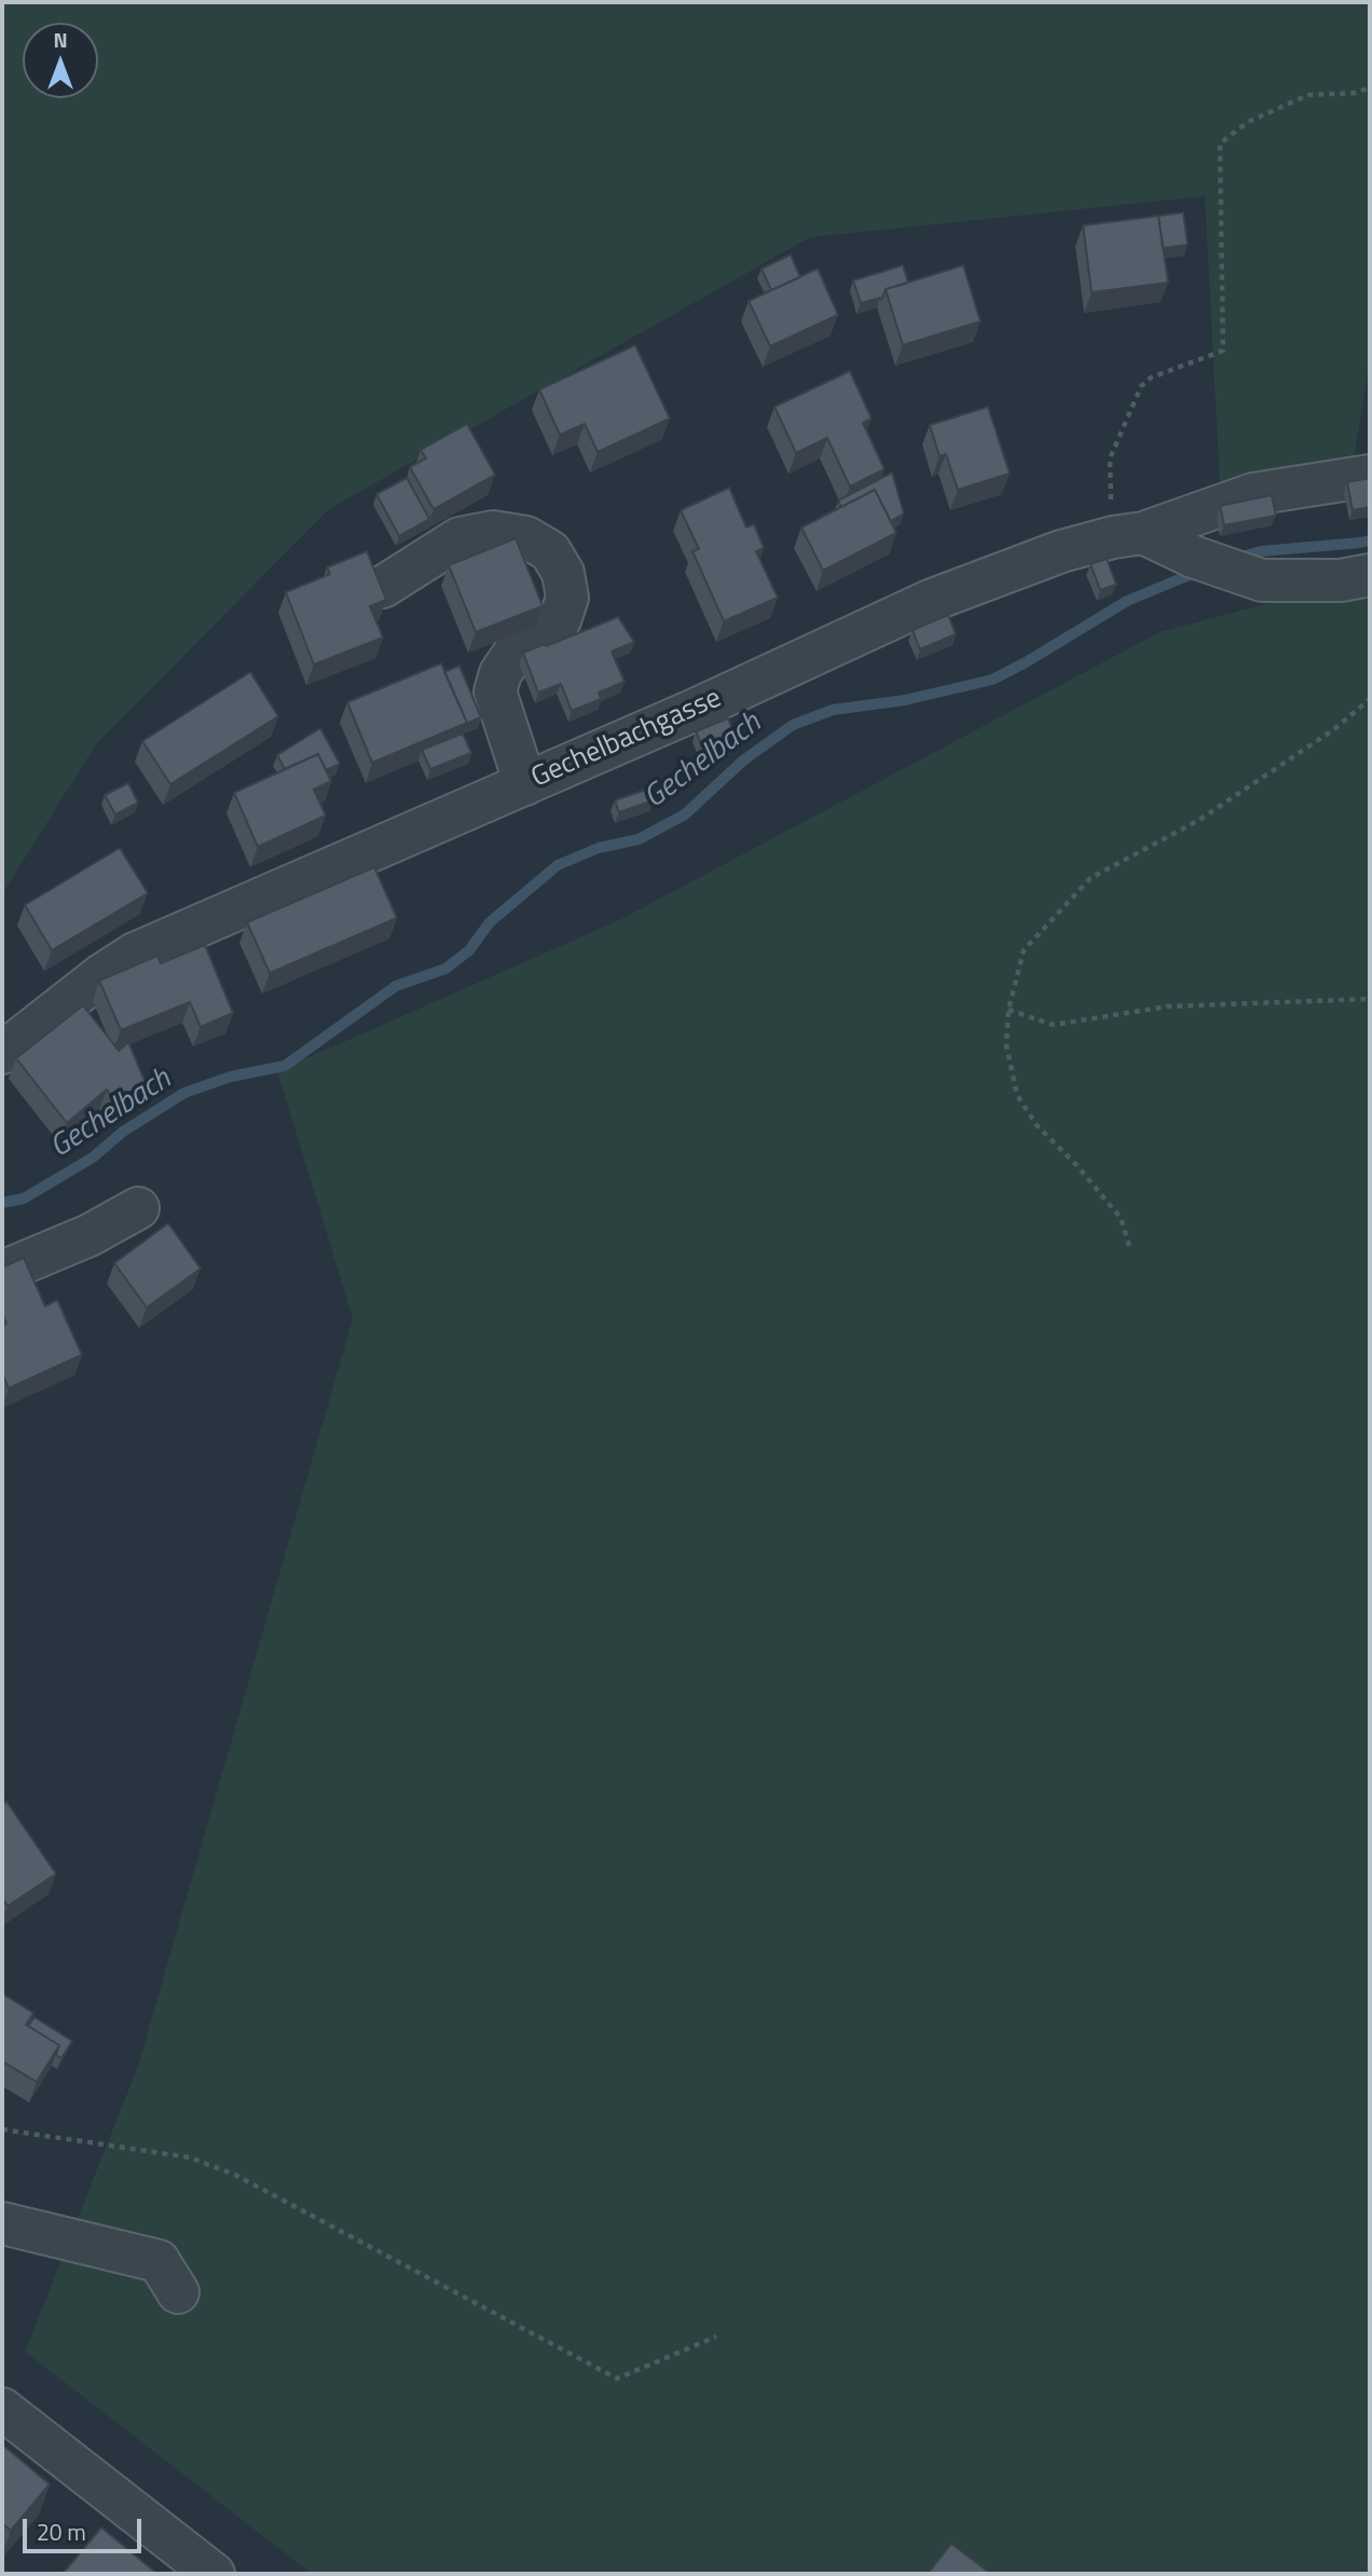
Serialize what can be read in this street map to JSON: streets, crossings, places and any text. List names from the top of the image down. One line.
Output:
{"streets":{"street":["Gechelbachgasse"]},"water":["Gechelbach"],"scale_bar":"20 m","north":"top"}
